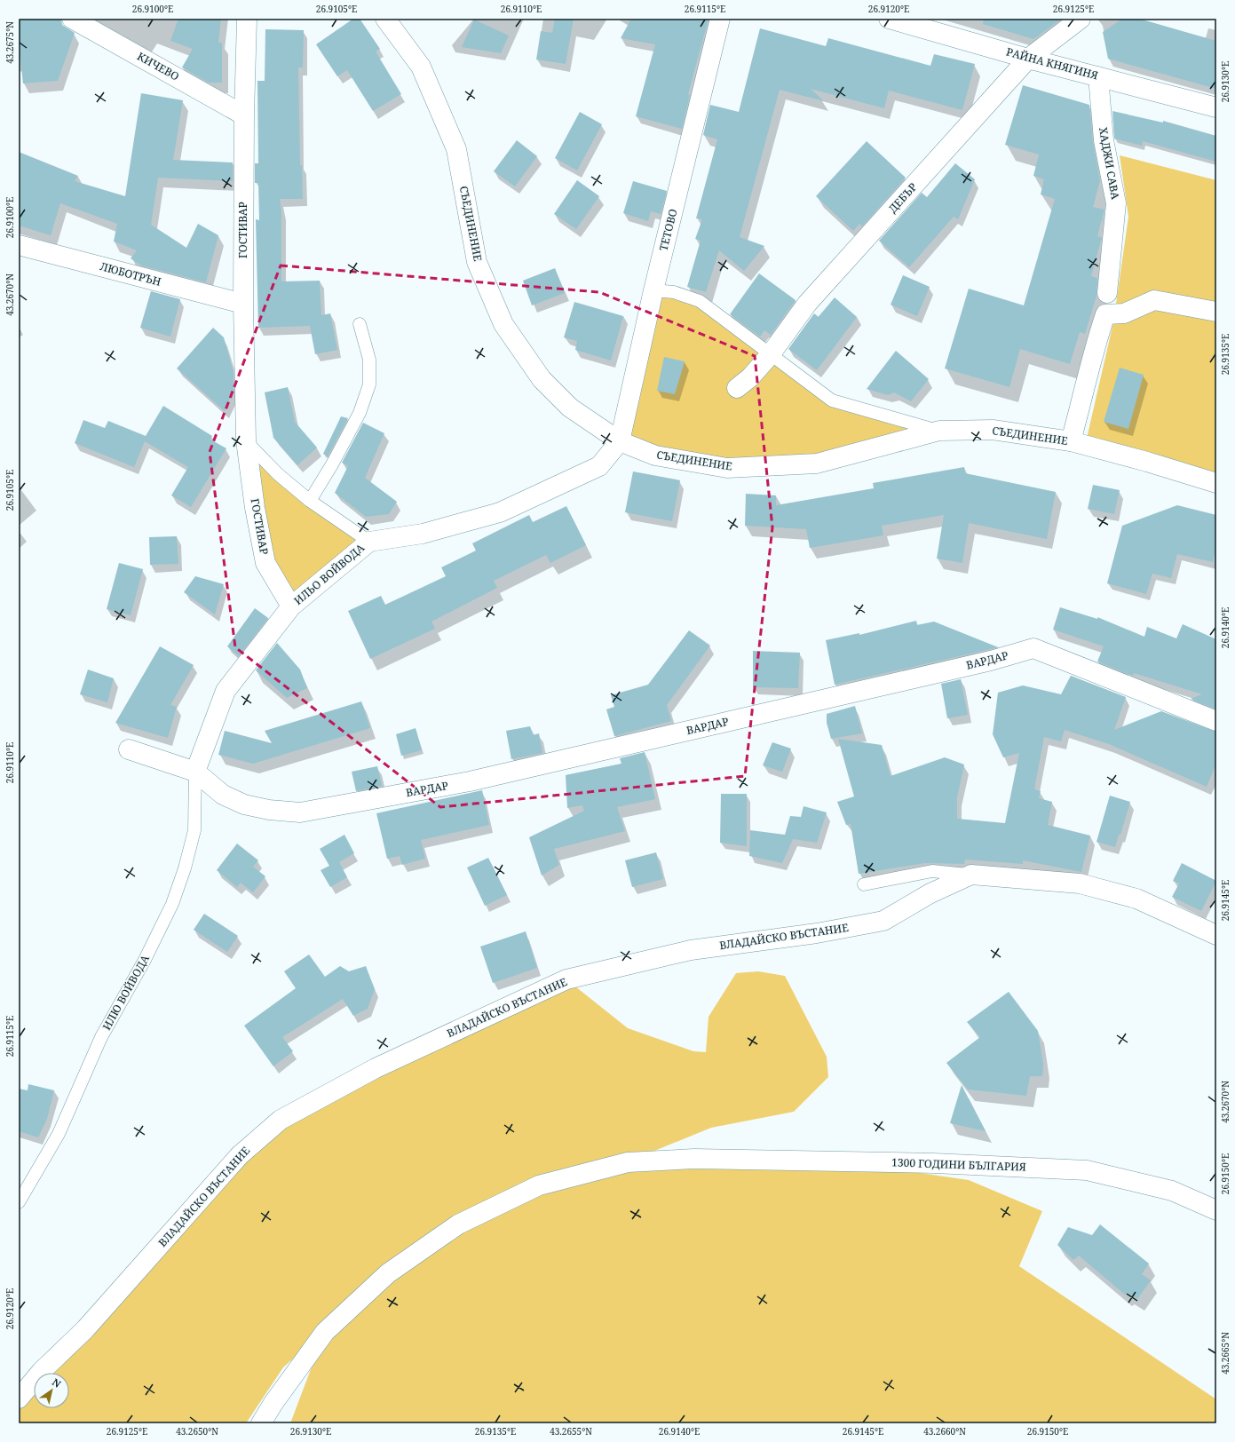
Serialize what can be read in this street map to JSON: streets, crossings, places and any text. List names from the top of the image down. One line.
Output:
{"streets":{"street":["РАЙНА КНЯГИНЯ","КИЧЕВО","ХАДЖИ САВА","ДЕБЪР","СЪЕДИНЕНИЕ","ГОСТИВАР","ТЕТОВО","ЛЮБОТРЪН","ИЛЬО ВОЙВОДА","ВАРДАР","ВЛАДАЙСКО ВЪСТАНИЕ","1300 ГОДИНИ БЪЛГАРИЯ"],"lane":["ИЛЮ ВОЙВОДА"]},"crossings":[["РАЙНА КНЯГИНЯ","ХАДЖИ САВА"],["РАЙНА КНЯГИНЯ","ДЕБЪР"],["КИЧЕВО","ГОСТИВАР"],["СЪЕДИНЕНИЕ","ТЕТОВО"],["СЪЕДИНЕНИЕ","ИЛЬО ВОЙВОДА"],["ГОСТИВАР","ЛЮБОТРЪН"],["ГОСТИВАР","ИЛЬО ВОЙВОДА"],["ТЕТОВО","ИЛЬО ВОЙВОДА"],["ИЛЬО ВОЙВОДА","ВАРДАР"],["ИЛЬО ВОЙВОДА","ИЛЮ ВОЙВОДА"],["ВАРДАР","ИЛЮ ВОЙВОДА"]],"north":"top right","coordinates":["26.9100°E","26.9105°E","26.9110°E","26.9115°E","26.9120°E","26.9125°E","43.2675°N","26.9130°E","43.2670°N","26.9135°E","26.9140°E","26.9145°E","26.9150°E","43.2665°N","43.2650°N","43.2655°N","43.2660°N"]}
